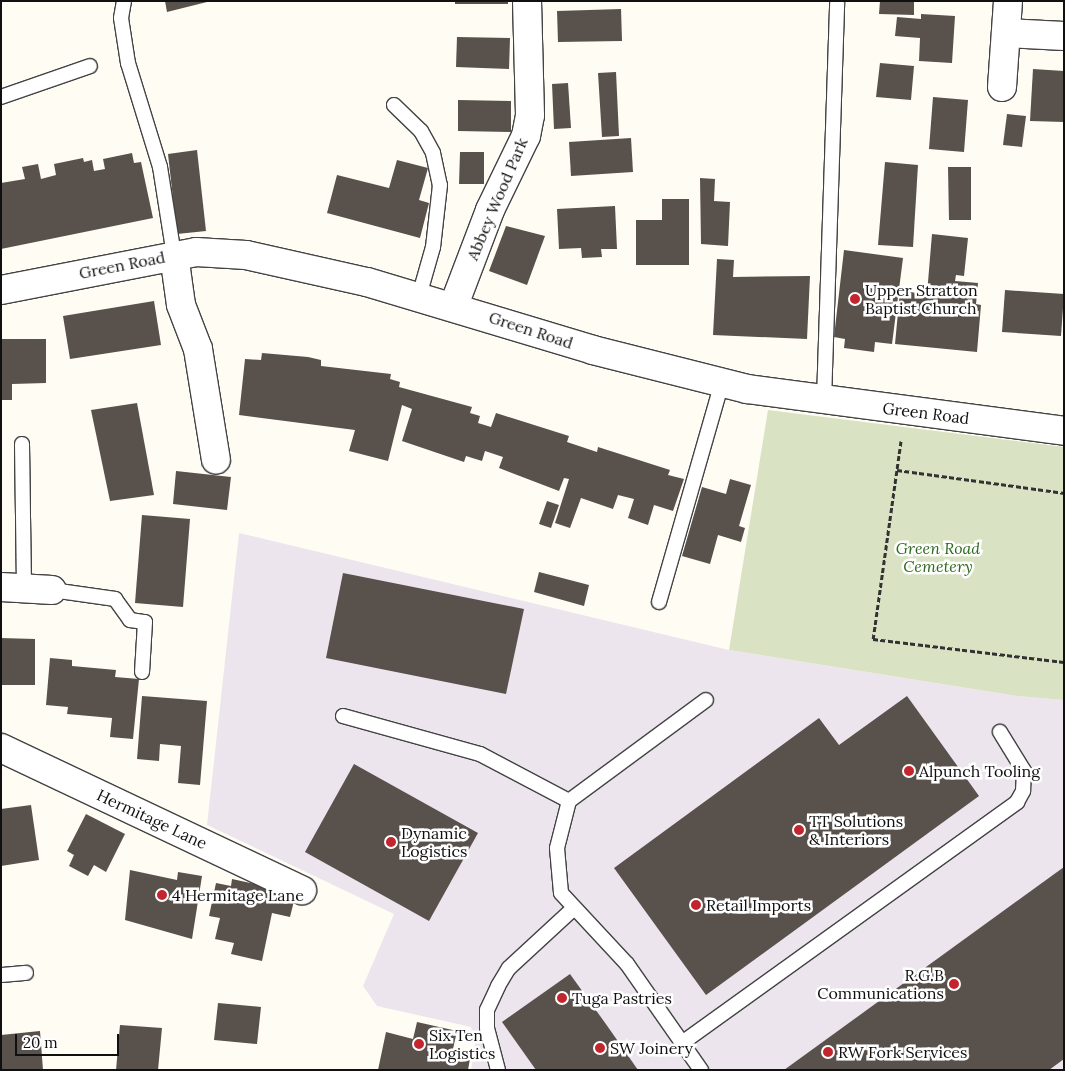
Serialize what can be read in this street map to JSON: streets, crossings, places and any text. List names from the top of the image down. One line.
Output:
{"streets":{"street":["Abbey Wood Park","Green Road","Hermitage Lane"]},"crossings":[["Abbey Wood Park","Green Road"]],"parks":["Green Road Cemetery"],"places":["Upper Stratton Baptist Church","Alpunch Tooling","TT Solutions & Interiors","Dynamic Logistics","4 Hermitage Lane","Retail Imports","R.G.B Communications","Tuga Pastries","Six Ten Logistics","SW Joinery","RW Fork Services"],"scale_bar":"20 m"}
